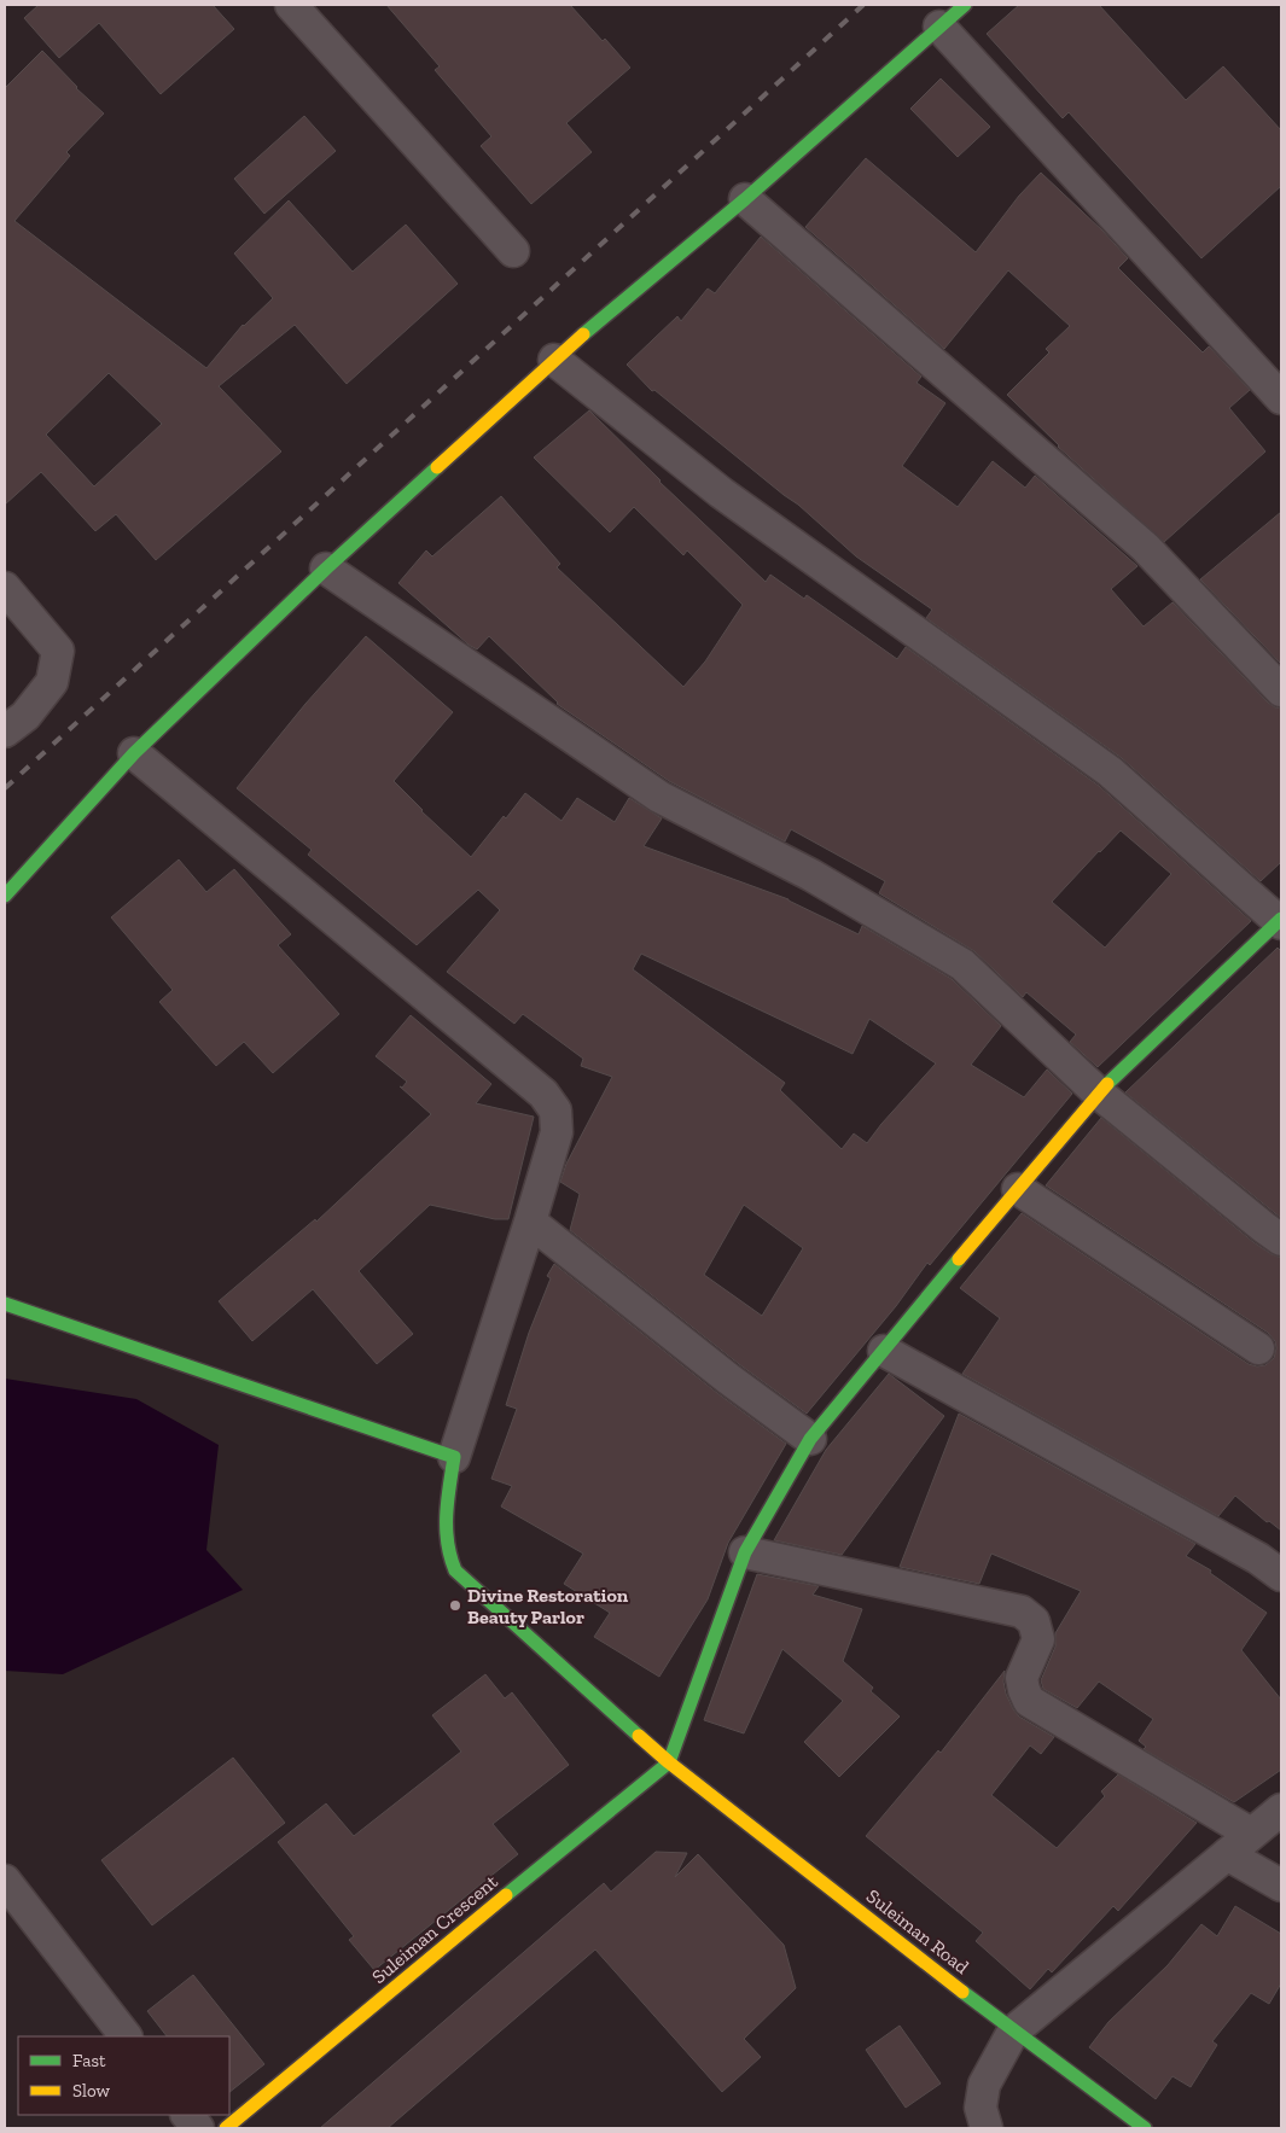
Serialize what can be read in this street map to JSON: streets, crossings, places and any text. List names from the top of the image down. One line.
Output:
{"streets":{"street":["Suleiman Crescent","Suleiman Road"]},"crossings":[["Suleiman Crescent","Suleiman Road"]],"places":["Divine Restoration Beauty Parlor"],"legend":["Fast","Slow"]}
